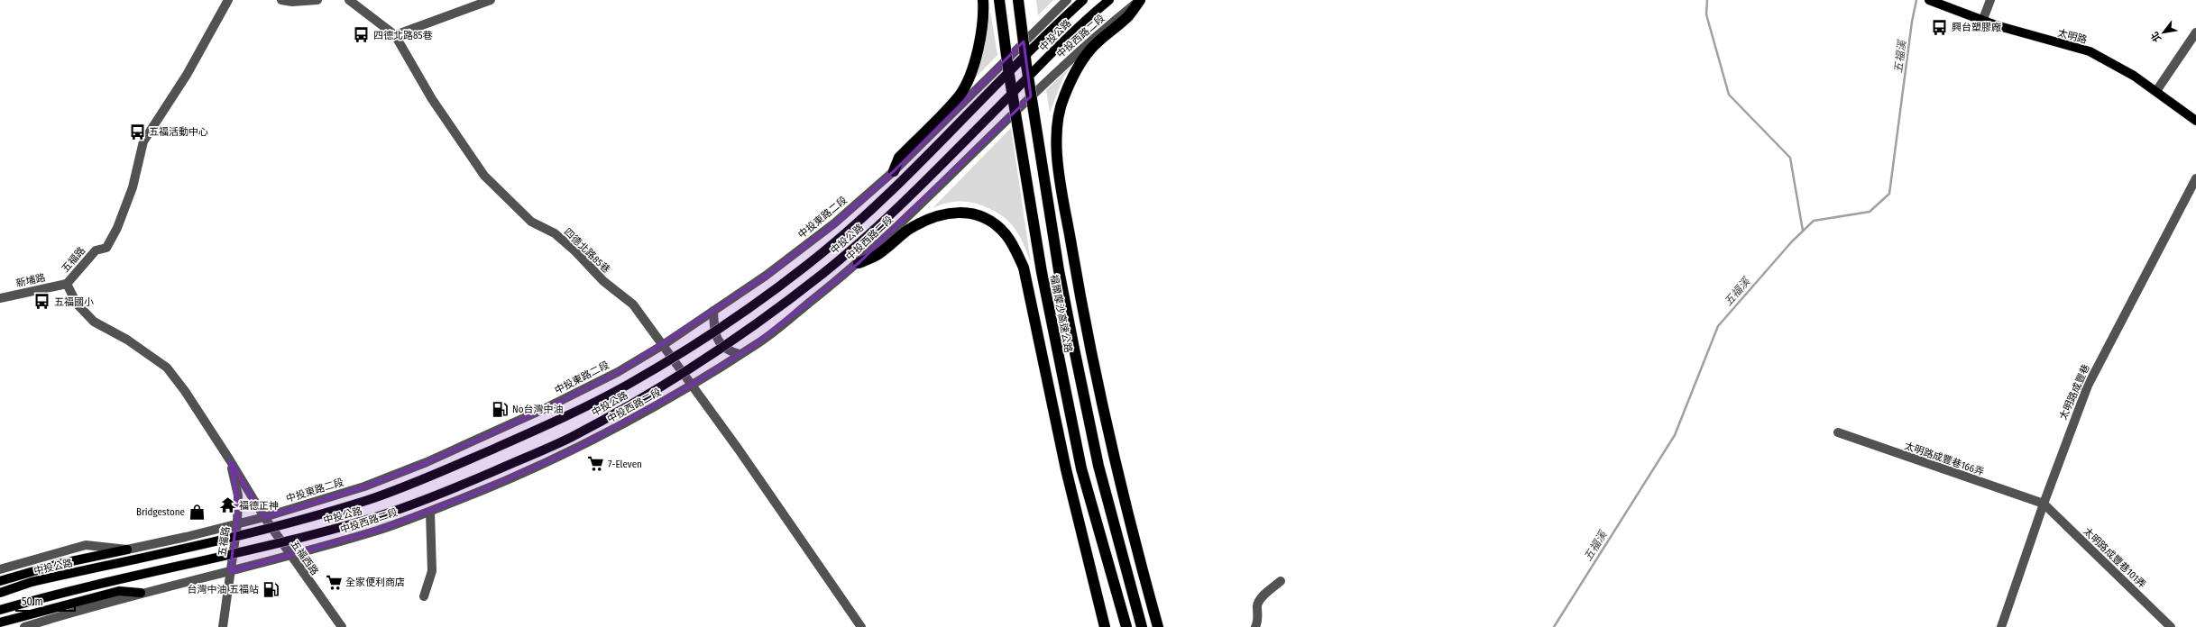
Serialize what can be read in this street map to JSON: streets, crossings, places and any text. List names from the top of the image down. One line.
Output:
{"streets":{"highway":["福爾摩沙高速公路"],"main road":["中投公路","太明路"],"street":["中投西路二段","中投東路二段","四德北路85巷","五福路","新埔路","太明路成豐巷","太明路成豐巷166弄","五福西路","太明路成豐巷101弄"]},"crossings":[["中投西路二段","四德北路85巷"],["中投西路二段","五福路"],["中投西路二段","五福西路"],["中投東路二段","四德北路85巷"],["中投東路二段","五福路"],["中投東路二段","五福西路"],["五福路","新埔路"],["五福路","五福西路"],["太明路成豐巷","太明路成豐巷166弄"],["太明路成豐巷","太明路成豐巷101弄"],["太明路成豐巷166弄","太明路成豐巷101弄"]],"water":["五福溪"],"places":{"bus stop":["興台塑膠廠","四德北路85巷","五福活動中心","五福國小"],"fuel station":["No台灣中油","台灣中油 五福站"],"supermarket":["7-Eleven","全家便利商店"],"temple":["福德正神"],"shop":["Bridgestone"]},"scale_bar":"50 m","north":"bottom left"}
